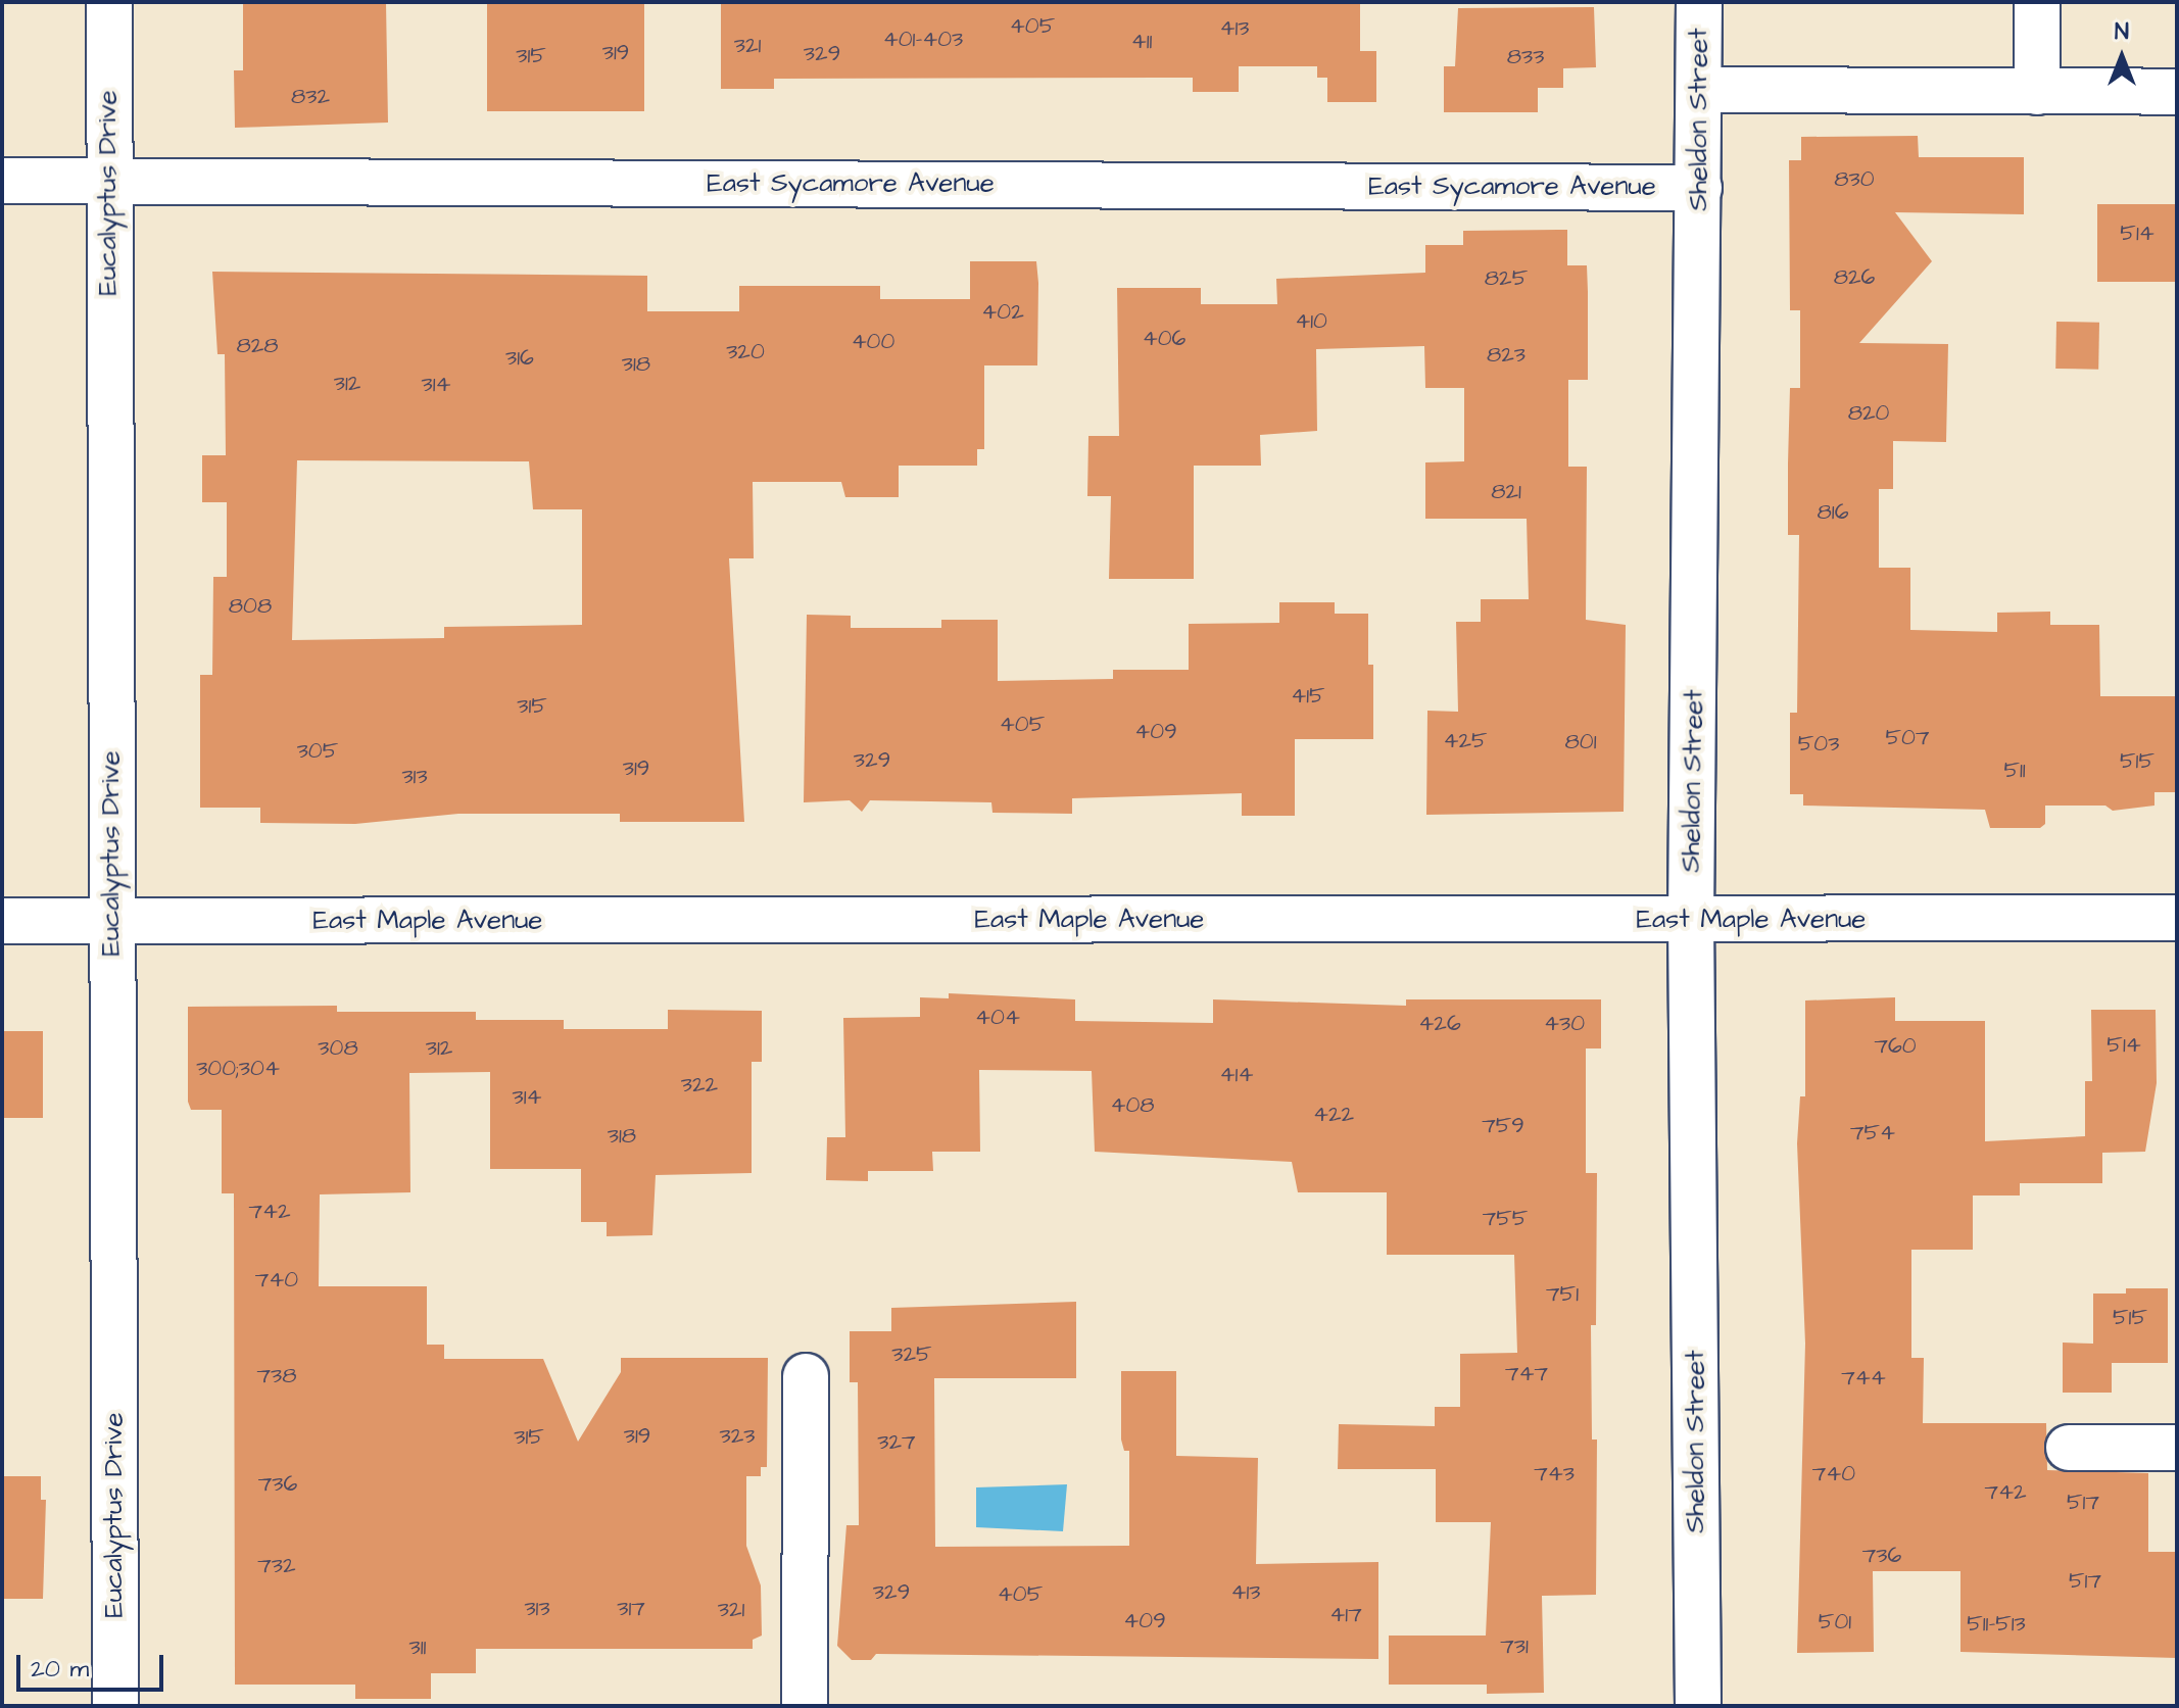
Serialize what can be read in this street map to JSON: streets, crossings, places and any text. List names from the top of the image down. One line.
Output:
{"streets":{"street":["Sheldon Street","East Sycamore Avenue","Eucalyptus Drive","East Maple Avenue"]},"crossings":[["Sheldon Street","East Sycamore Avenue"],["Sheldon Street","East Maple Avenue"],["East Sycamore Avenue","Eucalyptus Drive"],["Eucalyptus Drive","East Maple Avenue"]],"house_numbers":["405","413","401-403","411","321","319","329","315","833","832","830","514","826","825","402","410","406","400","828","320","823","316","318","312","314","820","821","816","808","415","315","405","409","507","425","801","503","305","329","515","319","511","313","404","426","430","514","760","308","312","300;304","414","322","314","408","422","759","754","318","742","755","740","751","515","325","747","738","744","319","323","315","327","743","740","736","742","517","736","732","517","329","413","405","313","317","321","417","409","501","511-513","731","311"],"scale_bar":"20 m","north":"top"}
